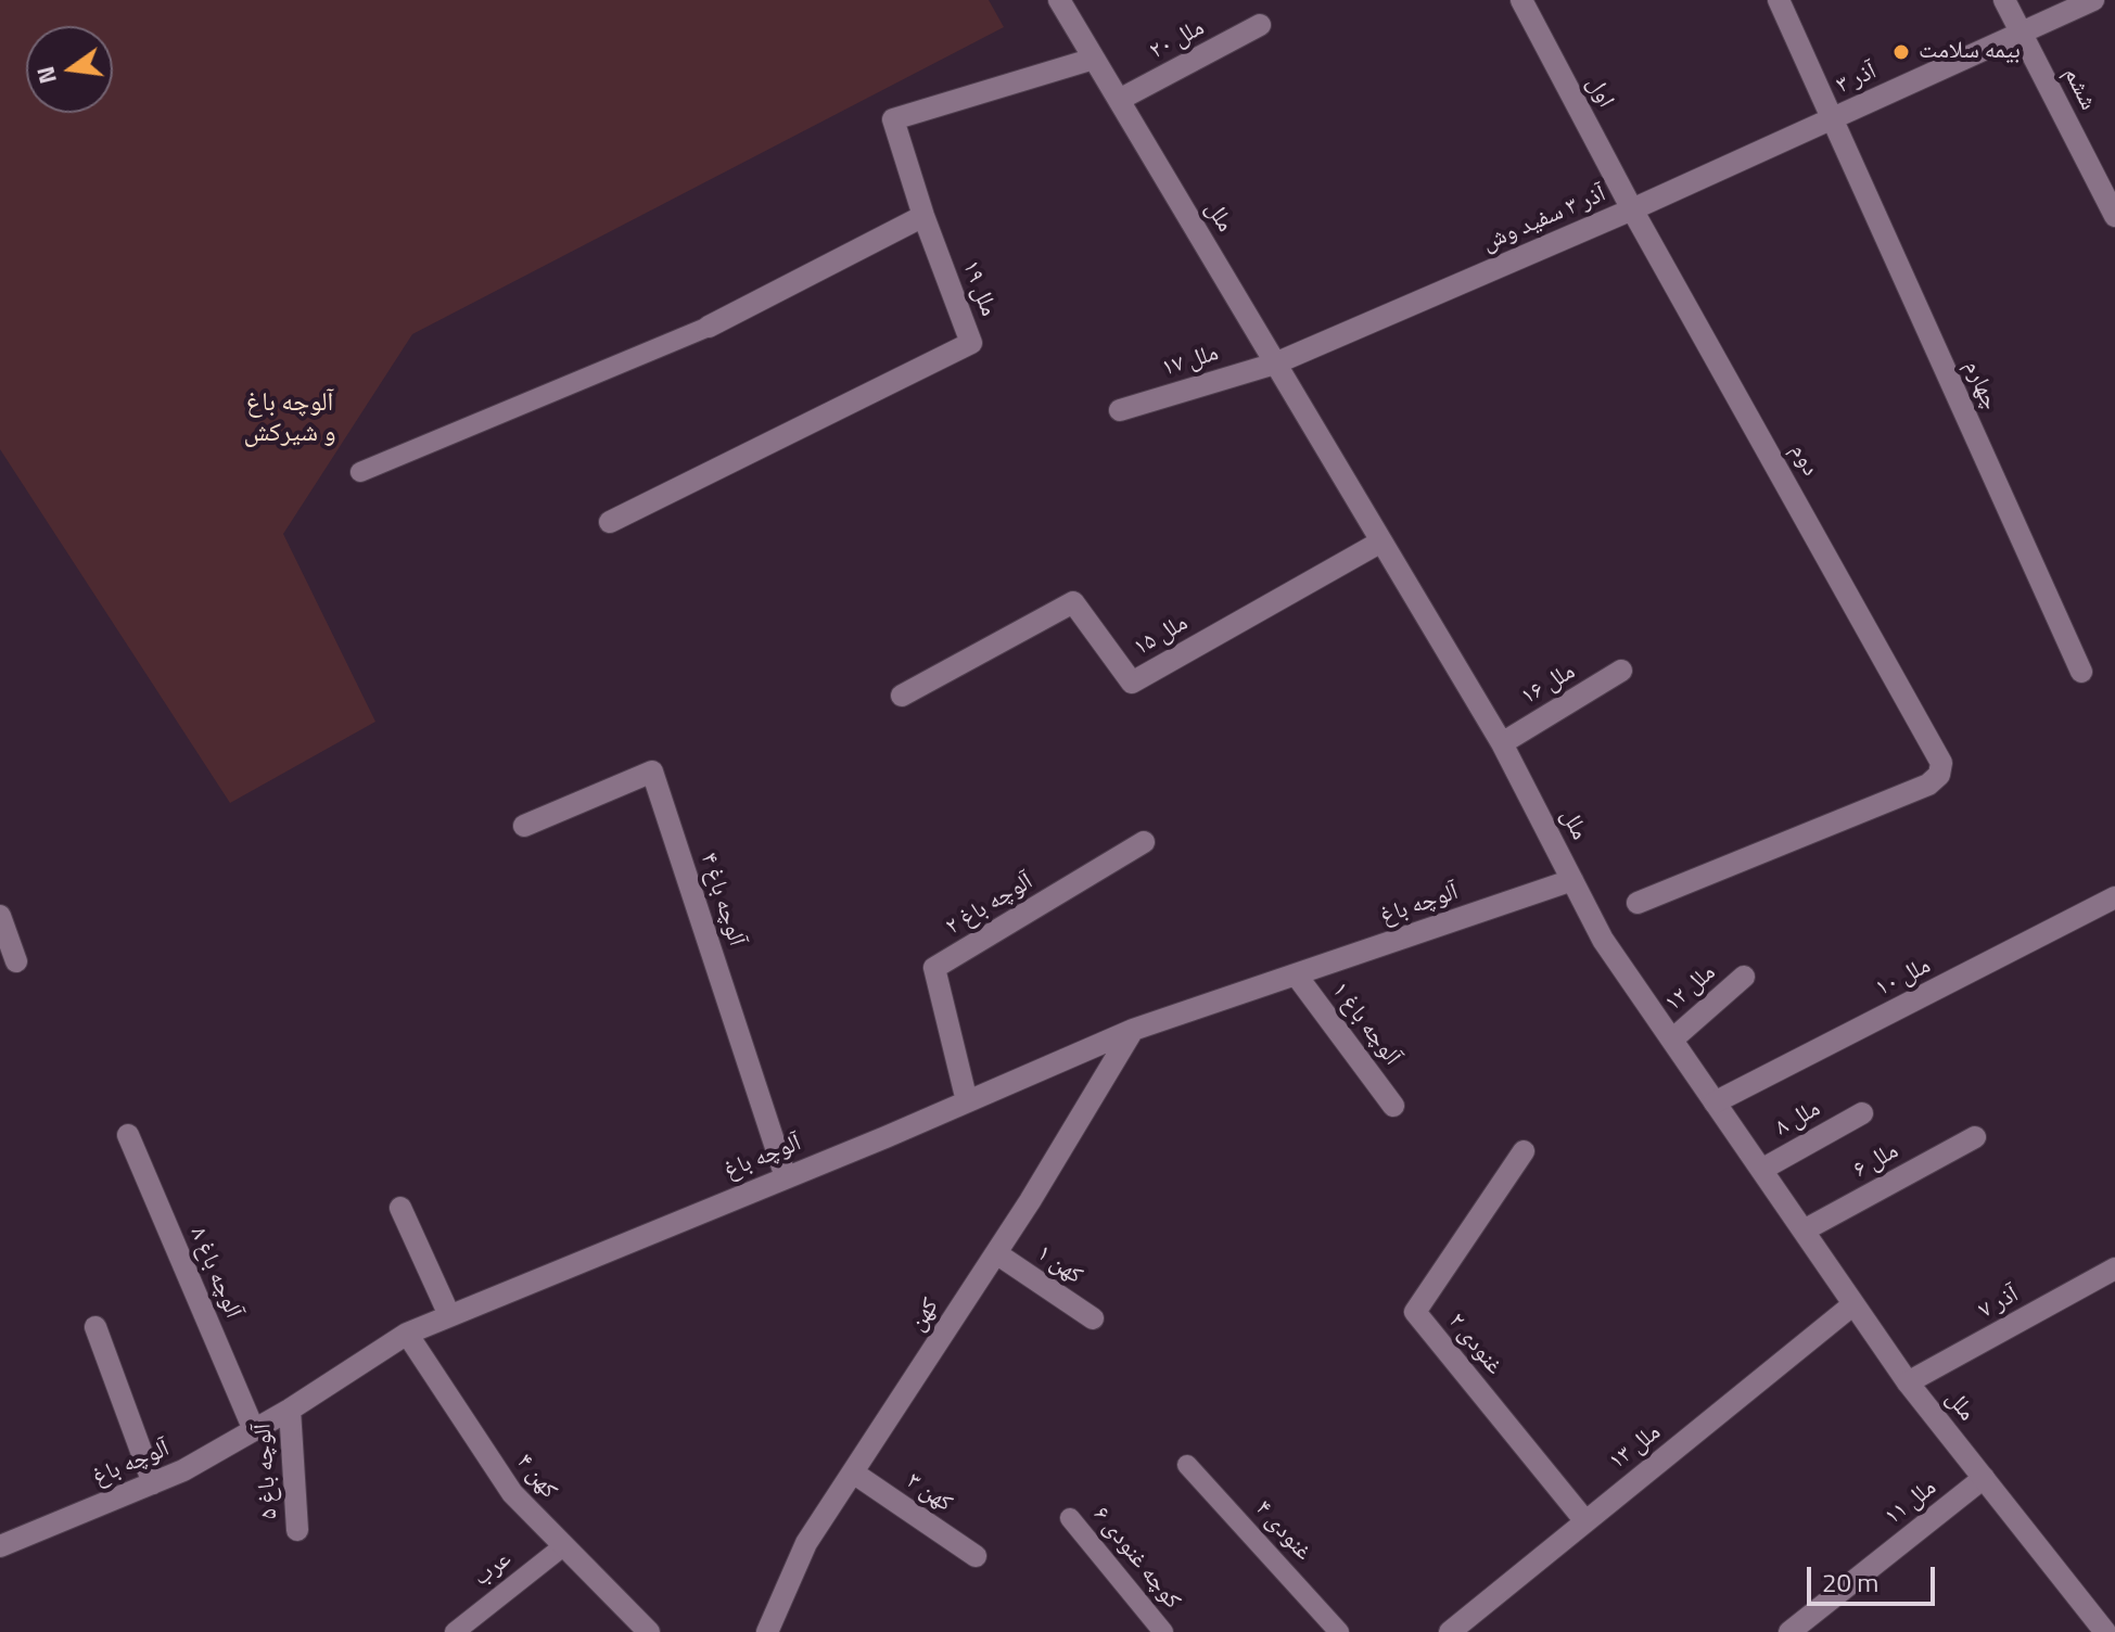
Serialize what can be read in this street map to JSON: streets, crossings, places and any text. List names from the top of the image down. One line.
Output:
{"streets":{"street":["۲۰ ملل","۳ آذر","ششم","اول","ملل","آذر ۳ سفید وش","ملل ۱۹","ملل ۱۷","چهارم","دوم","ملل ۱۵","۱۶ ملل","۴ آلوچه باغ","۲ آلوچه باغ","آلوچه باغ","۱۰ ملل","۱۲ ملل","۱ آلوچه باغ","۸ ملل","۶ ملل","۱ کهن","۸ آلوچه باغ","آذر ۷","کهن","۲ غنودی","ملل ۱۳","۵ آلوچه باغ","۴ کهن","۳ کهن","۱۱ ملل"],"lane":["۴ غنودی","کوچه غنودی ۶","عرب"]},"crossings":[["۲۰ ملل","ملل"],["۳ آذر","ششم"],["۳ آذر","آذر ۳ سفید وش"],["۳ آذر","چهارم"],["اول","آذر ۳ سفید وش"],["اول","دوم"],["ملل","آذر ۳ سفید وش"],["ملل","ملل ۱۹"],["ملل","ملل ۱۷"],["ملل","ملل ۱۵"],["ملل","۱۶ ملل"],["ملل","آلوچه باغ"],["ملل","۱۰ ملل"],["ملل","۱۲ ملل"],["ملل","۸ ملل"],["ملل","۶ ملل"],["ملل","آذر ۷"],["ملل","ملل ۱۳"],["ملل","۱۱ ملل"],["آذر ۳ سفید وش","ملل ۱۷"],["آذر ۳ سفید وش","چهارم"],["آذر ۳ سفید وش","دوم"],["۴ آلوچه باغ","آلوچه باغ"],["۲ آلوچه باغ","آلوچه باغ"],["آلوچه باغ","۱ آلوچه باغ"],["آلوچه باغ","۸ آلوچه باغ"],["آلوچه باغ","کهن"],["آلوچه باغ","۵ آلوچه باغ"],["آلوچه باغ","۴ کهن"],["۱ کهن","کهن"],["کهن","۳ کهن"],["۲ غنودی","ملل ۱۳"],["۴ کهن","عرب"]],"districts":["آلوچه باغ و شیرکش"],"places":["بیمه سلامت"],"scale_bar":"20 m","north":"left"}
